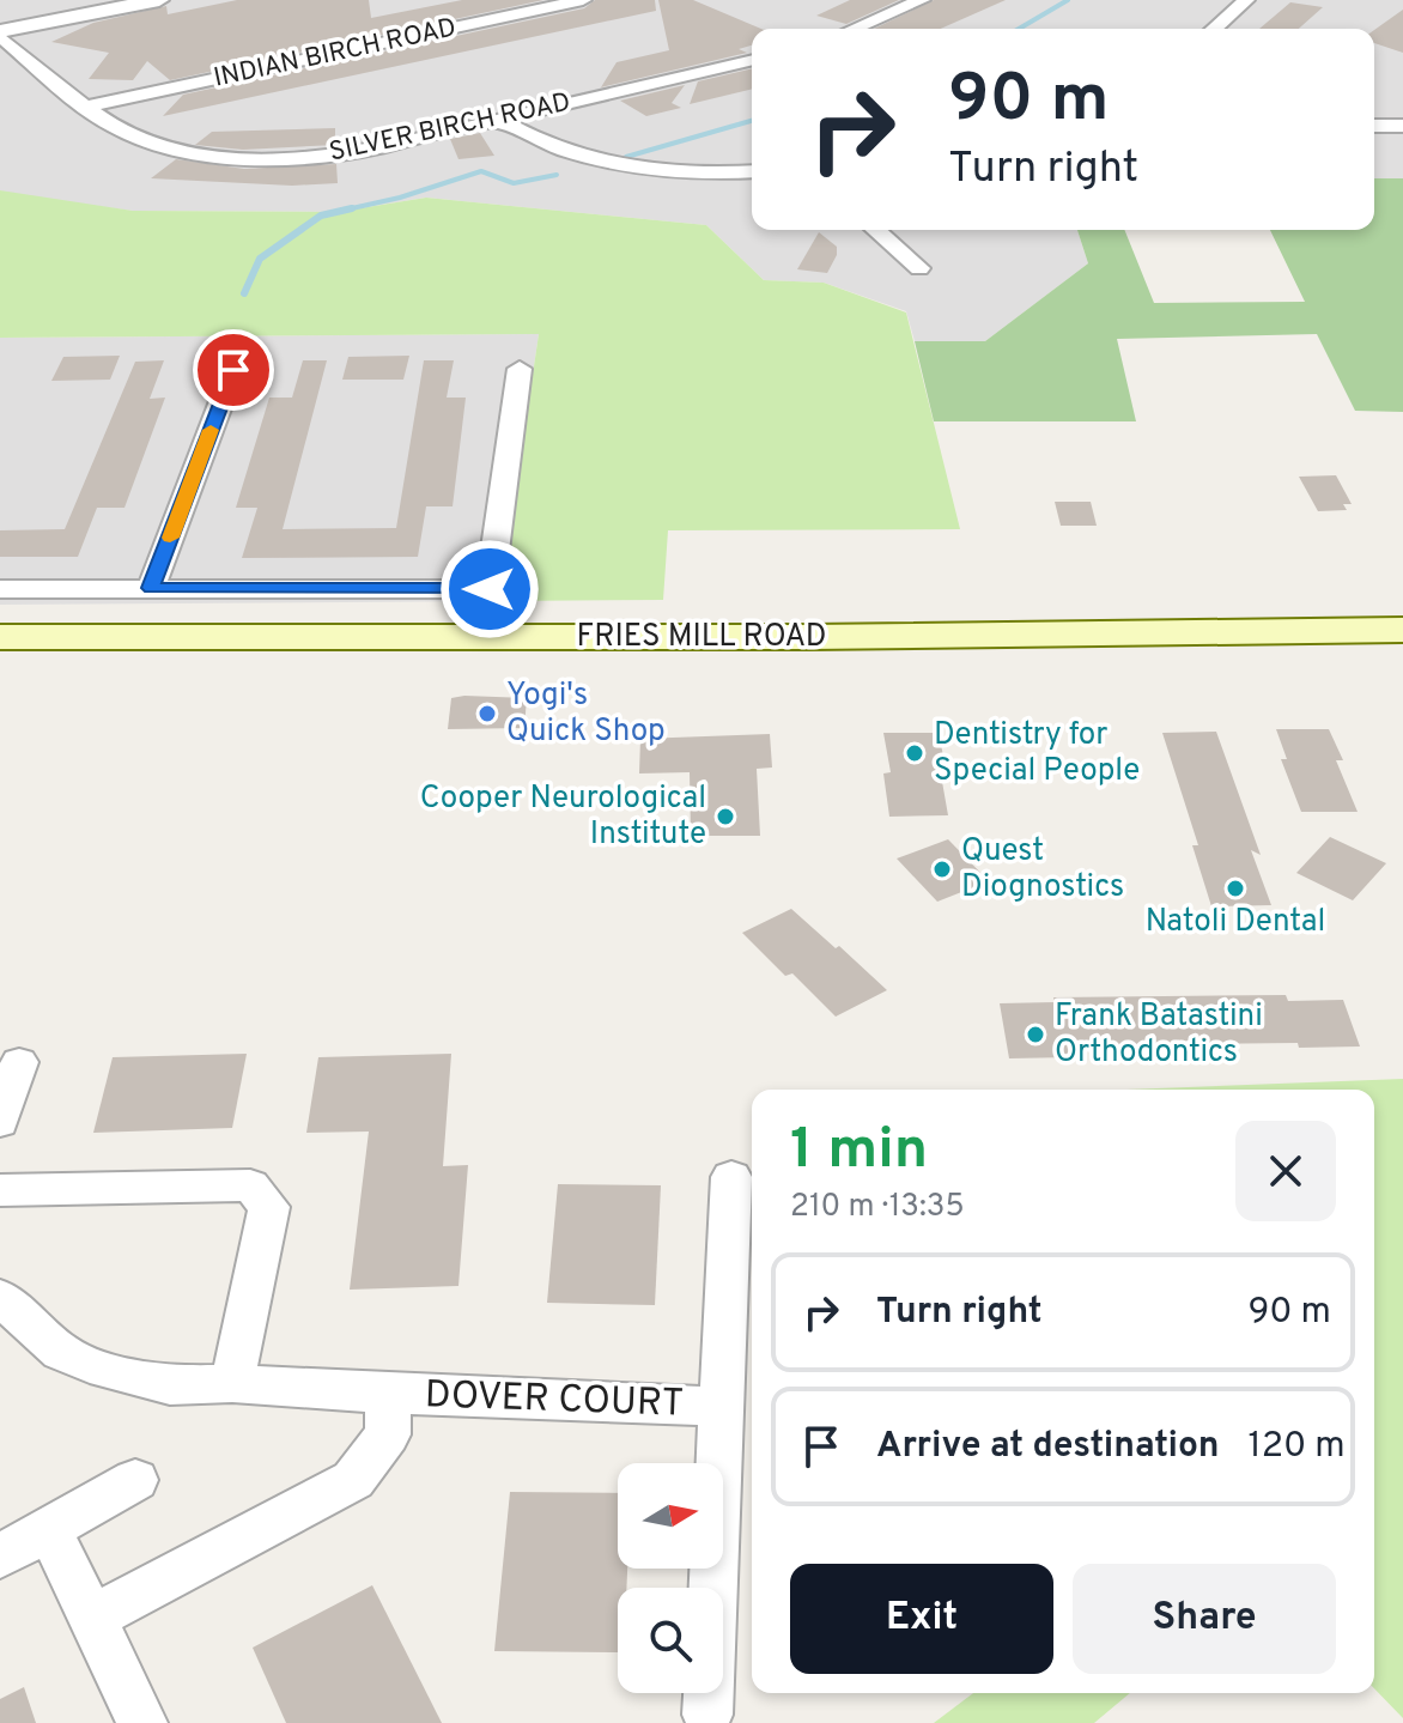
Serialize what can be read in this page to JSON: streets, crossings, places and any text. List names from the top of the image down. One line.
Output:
{"streets":{"main road":["FRIES MILL ROAD"],"street":["INDIAN BIRCH ROAD","SILVER BIRCH ROAD","DOVER COURT"]},"crossings":[["INDIAN BIRCH ROAD","SILVER BIRCH ROAD"]],"places":["Yogi's Quick Shop","Dentistry for Special People","Cooper Neurological Institute","Quest Diognostics","Natoli Dental","Frank Batastini Orthodontics"],"north":"right","page":{"turn":["90 m","Turn right"],"heading":["1 min","210 m · 13:35"],"list":[{"name":"Turn right","value":"90 m"},{"name":"Arrive at destination","value":"120 m"}],"buttons":["Exit","Share"]}}
